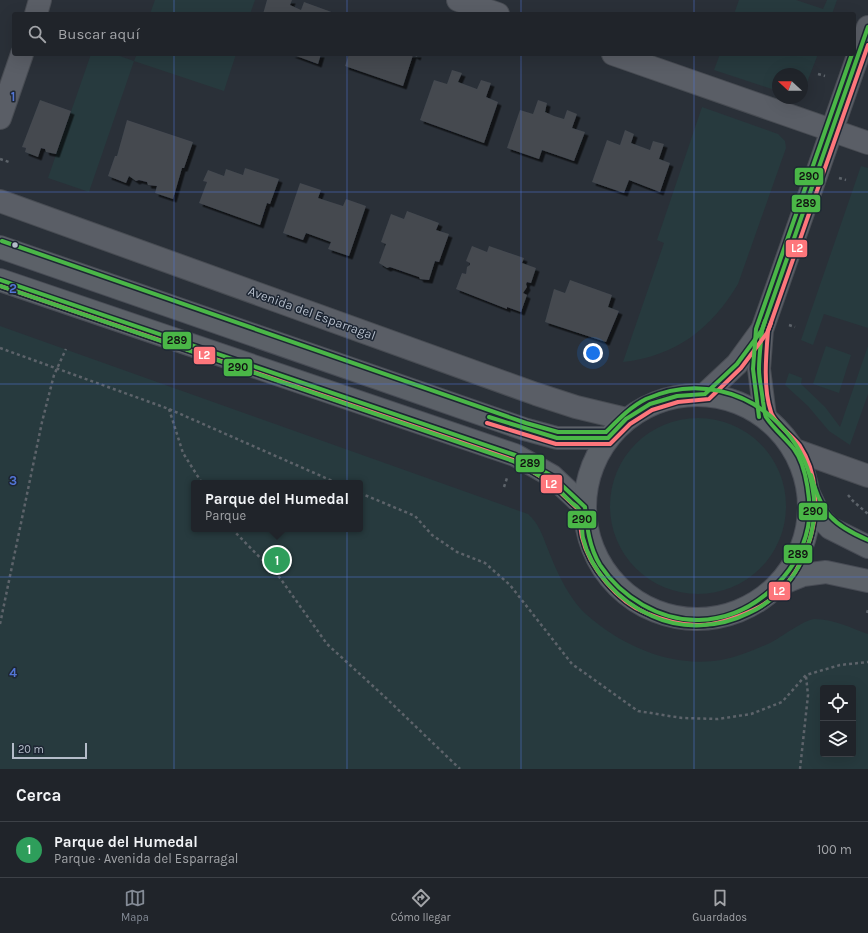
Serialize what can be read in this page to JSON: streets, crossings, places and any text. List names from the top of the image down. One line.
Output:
{"streets":{"street":["Avenida del Esparragal"]},"lines":["transit line 289","transit line L2","transit line 290"],"scale_bar":"20 m","north":"left","page":{"search":"Buscar aquí","popup":["Parque del Humedal","Parque"],"pins":"1","scale":"20 m","heading":"Cerca","list":[{"mark":"1","name":"Parque del Humedal","note":"Parque · Avenida del Esparragal","value":"100 m"}],"nav":["Mapa","Cómo llegar","Guardados"]},"grid":{"rows":["1","2","3","4"]}}
